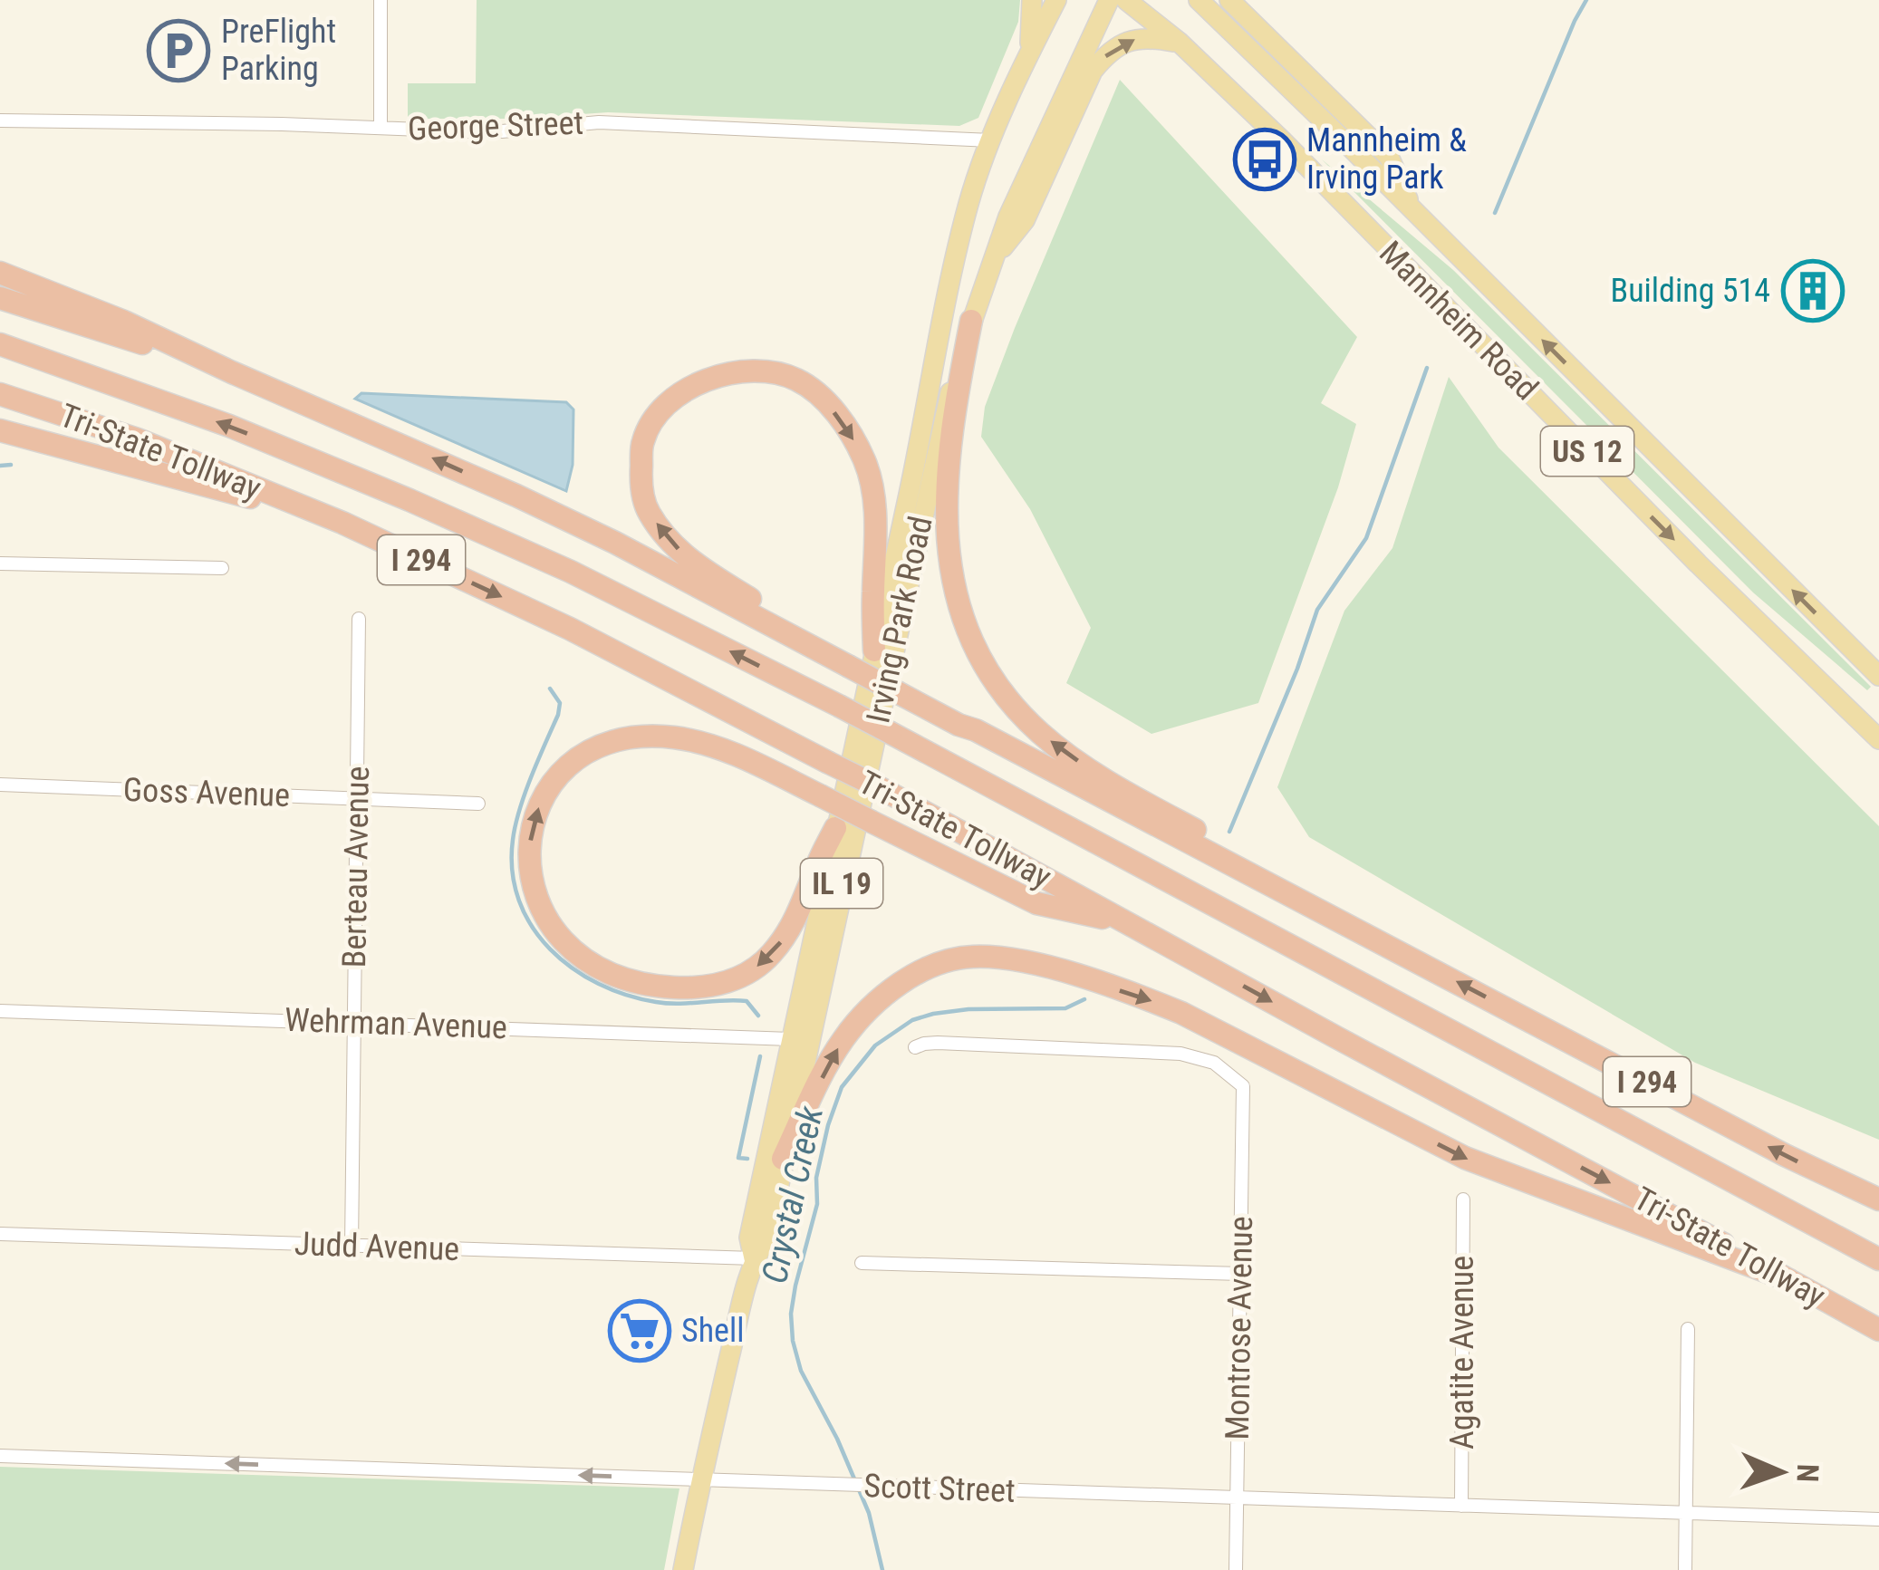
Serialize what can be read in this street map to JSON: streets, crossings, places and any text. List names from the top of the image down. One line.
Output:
{"streets":{"highway":["Tri-State Tollway","I 294"],"main road":["Mannheim Road","US 12","Irving Park Road","IL 19"],"street":["George Street","Goss Avenue","Berteau Avenue","Wehrman Avenue","Judd Avenue","Montrose Avenue","Agatite Avenue","Scott Street"]},"crossings":[["George Street","Irving Park Road"],["Irving Park Road","Wehrman Avenue"],["Irving Park Road","Judd Avenue"],["Irving Park Road","Scott Street"],["Goss Avenue","Berteau Avenue"],["Berteau Avenue","Wehrman Avenue"],["Berteau Avenue","Judd Avenue"],["Montrose Avenue","Scott Street"],["Agatite Avenue","Scott Street"]],"one_way":["Scott Street"],"water":["Crystal Creek"],"places":{"parking":["PreFlight Parking"],"bus stop":["Mannheim & Irving Park"],"building":["Building 514"],"supermarket":["Shell"]},"north":"right"}
